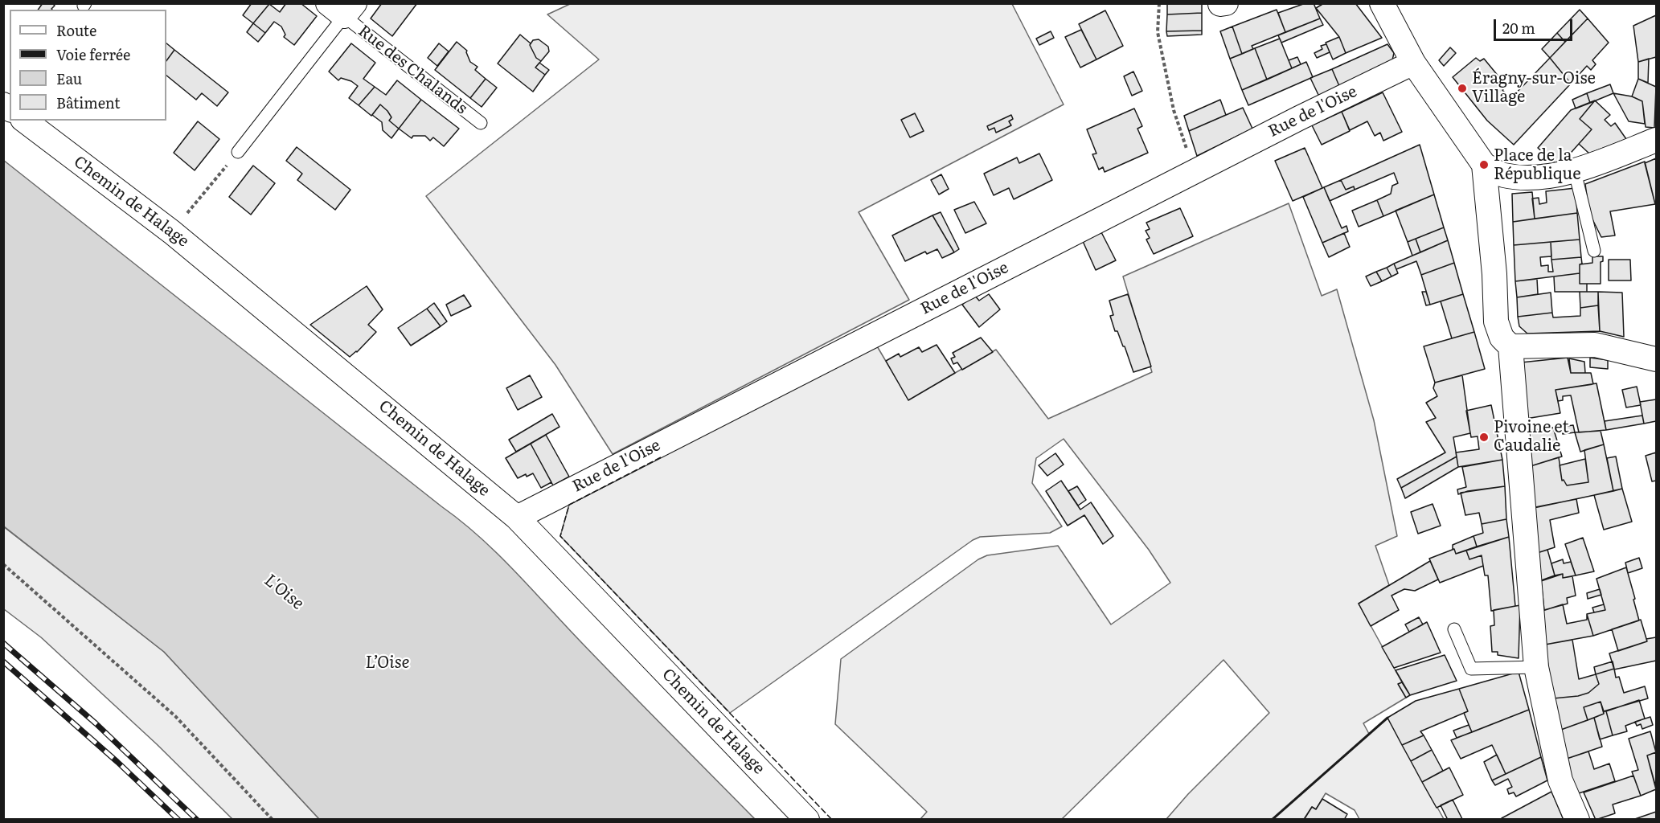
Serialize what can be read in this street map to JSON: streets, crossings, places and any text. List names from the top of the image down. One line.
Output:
{"streets":{"street":["Rue de l'Oise","Chemin de Halage"],"lane":["Rue des Chalands"]},"crossings":[["Rue de l'Oise","Chemin de Halage"]],"water":["L'Oise","L’Oise"],"places":["Éragny-sur-Oise Village","Place de la République","Pivoine et Caudalie"],"legend":["Route","Voie ferrée","Eau","Bâtiment"],"scale_bar":"20 m"}
